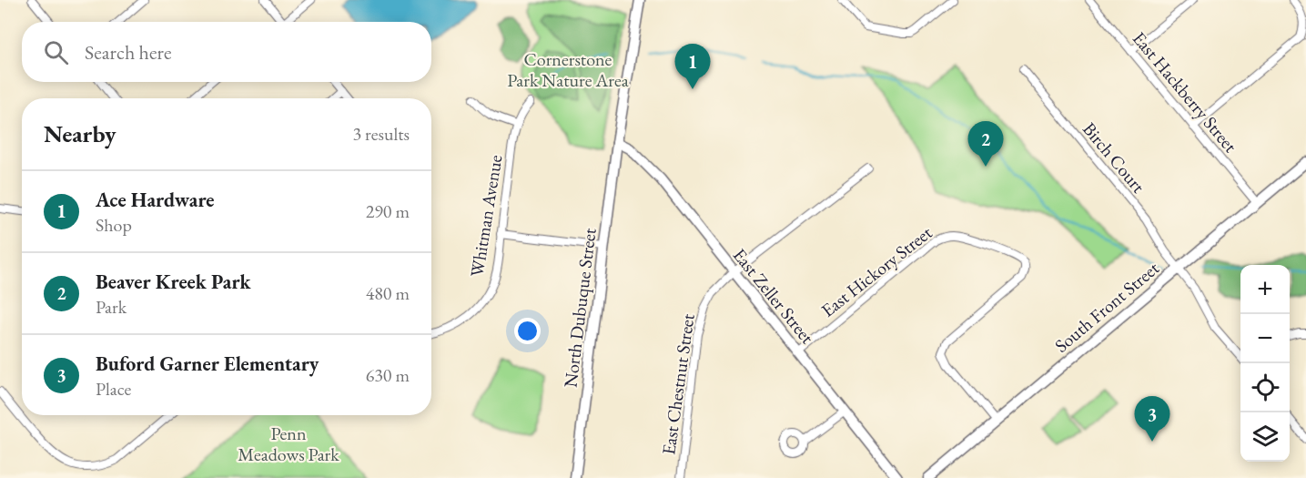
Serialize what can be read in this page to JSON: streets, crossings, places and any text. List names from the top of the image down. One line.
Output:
{"streets":{"street":["East Hackberry Street","Birch Court","Whitman Avenue","East Hickory Street","East Zeller Street","South Front Street","North Dubuque Street","East Chestnut Street"]},"crossings":[["East Hackberry Street","South Front Street"],["Birch Court","South Front Street"],["East Hickory Street","East Zeller Street"],["East Hickory Street","South Front Street"],["East Zeller Street","North Dubuque Street"],["East Zeller Street","East Chestnut Street"]],"parks":["Cornerstone Park Nature Area","Penn Meadows Park"],"page":{"search":"Search here","pins":["1","2","3"],"heading":["Nearby","3 results"],"list":[{"mark":"1","name":"Ace Hardware","note":"Shop","value":"290 m"},{"mark":"2","name":"Beaver Kreek Park","note":"Park","value":"480 m"},{"mark":"3","name":"Buford Garner Elementary","note":"Place","value":"630 m"}],"map_buttons":["+","−"]}}
